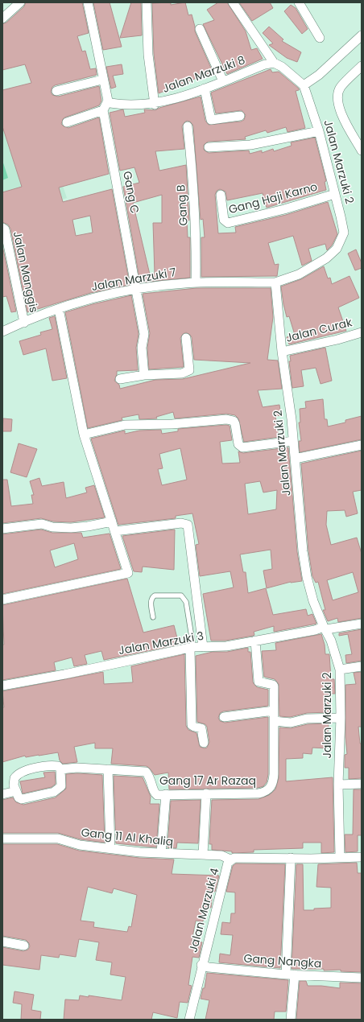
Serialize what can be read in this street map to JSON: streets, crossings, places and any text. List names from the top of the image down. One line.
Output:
{"streets":{"street":["Jalan Marzuki 8","Jalan Marzuki 2","Gang C","Gang Haji Karno","Gang B","Jalan Manggis","Jalan Marzuki 7","Jalan Curak","Jalan Marzuki 3","Gang 17 Ar Razaq","Gang 11 Al Khaliq","Jalan Marzuki 4","Gang Nangka"]},"crossings":[["Jalan Marzuki 2","Gang Haji Karno"],["Jalan Marzuki 2","Jalan Marzuki 7"],["Jalan Marzuki 2","Jalan Curak"],["Jalan Marzuki 2","Jalan Marzuki 3"],["Jalan Marzuki 2","Jalan Marzuki 4"],["Gang C","Jalan Marzuki 7"],["Gang B","Jalan Marzuki 7"],["Jalan Manggis","Jalan Marzuki 7"],["Gang 11 Al Khaliq","Jalan Marzuki 4"],["Jalan Marzuki 4","Gang Nangka"]]}
